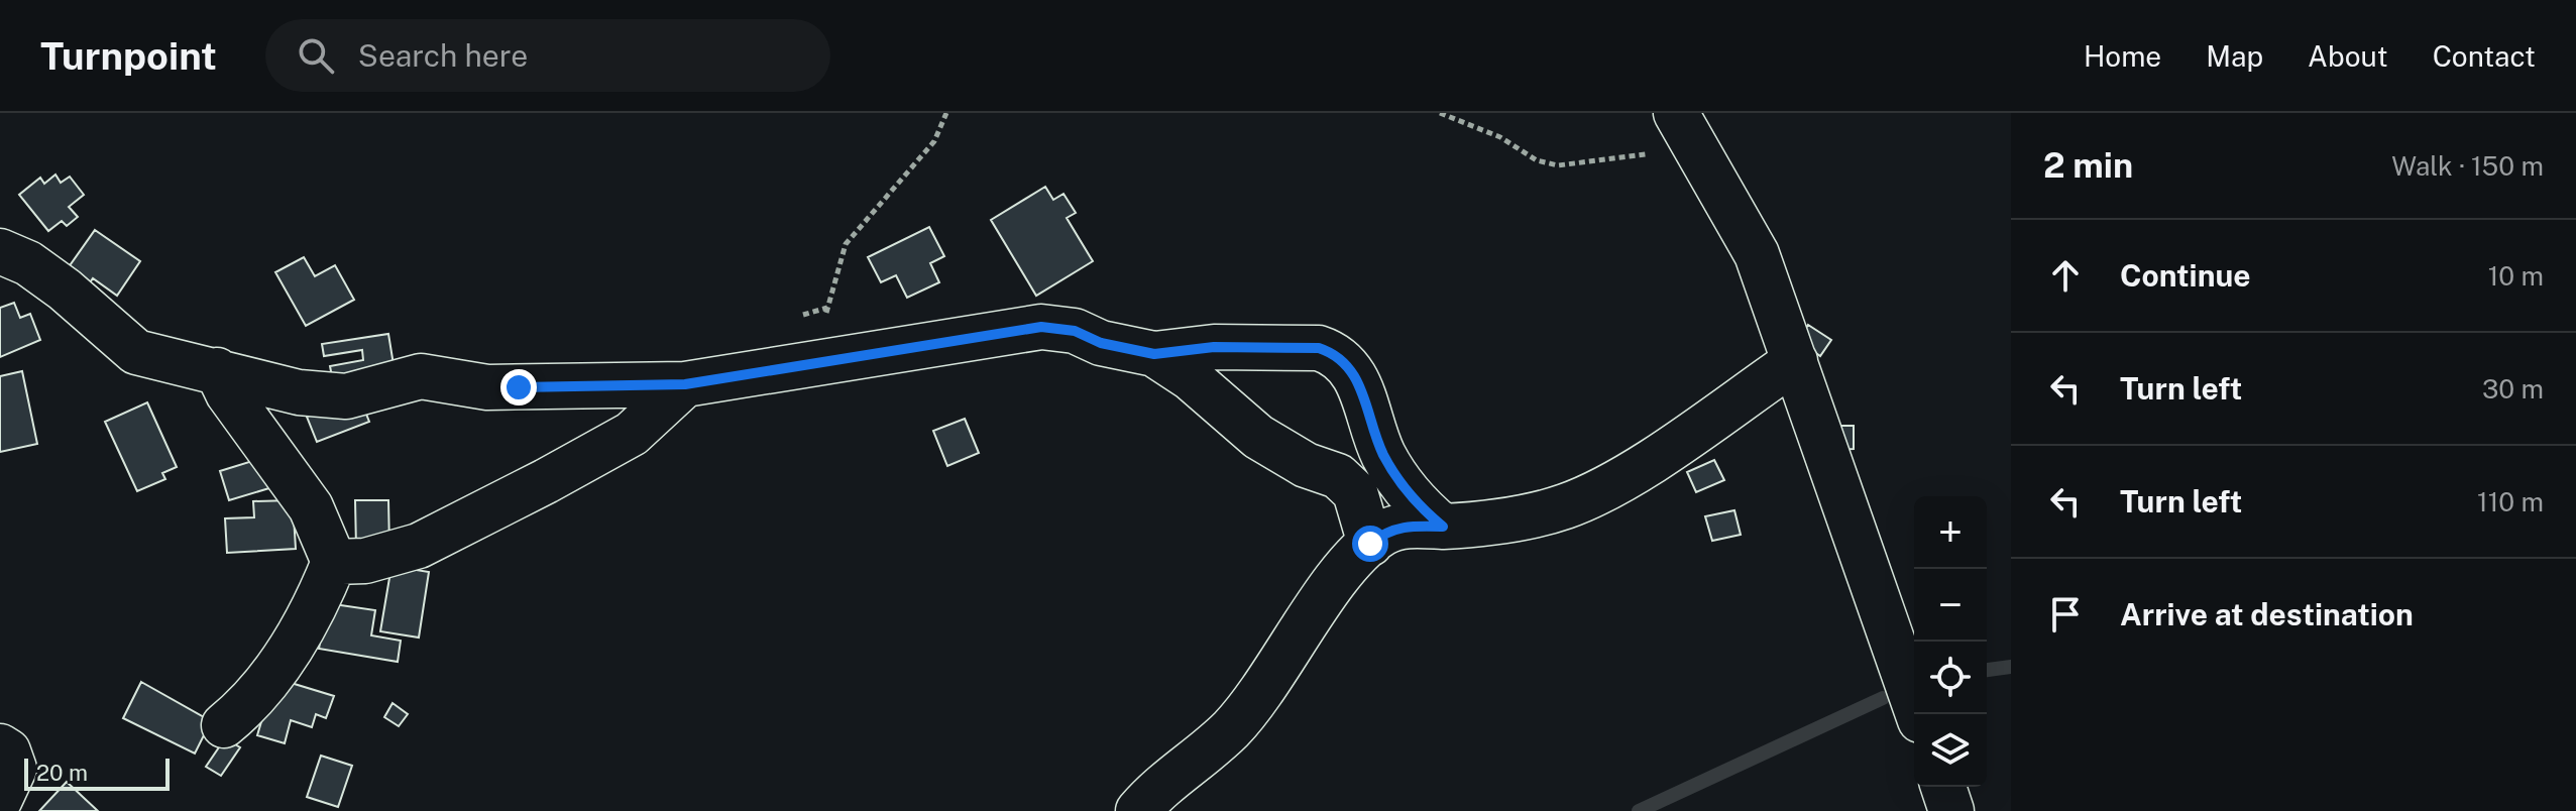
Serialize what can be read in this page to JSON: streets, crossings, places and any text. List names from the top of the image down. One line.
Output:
{"scale_bar":"20 m","page":{"header":"Turnpoint","search":"Search here","nav":["Home","Map","About","Contact"],"heading":["2 min","Walk · 150 m"],"list":[["Continue","10 m"],["Turn left","30 m"],["Turn left","110 m"],"Arrive at destination"],"map_buttons":["+","−"],"scale":"20 m"}}
